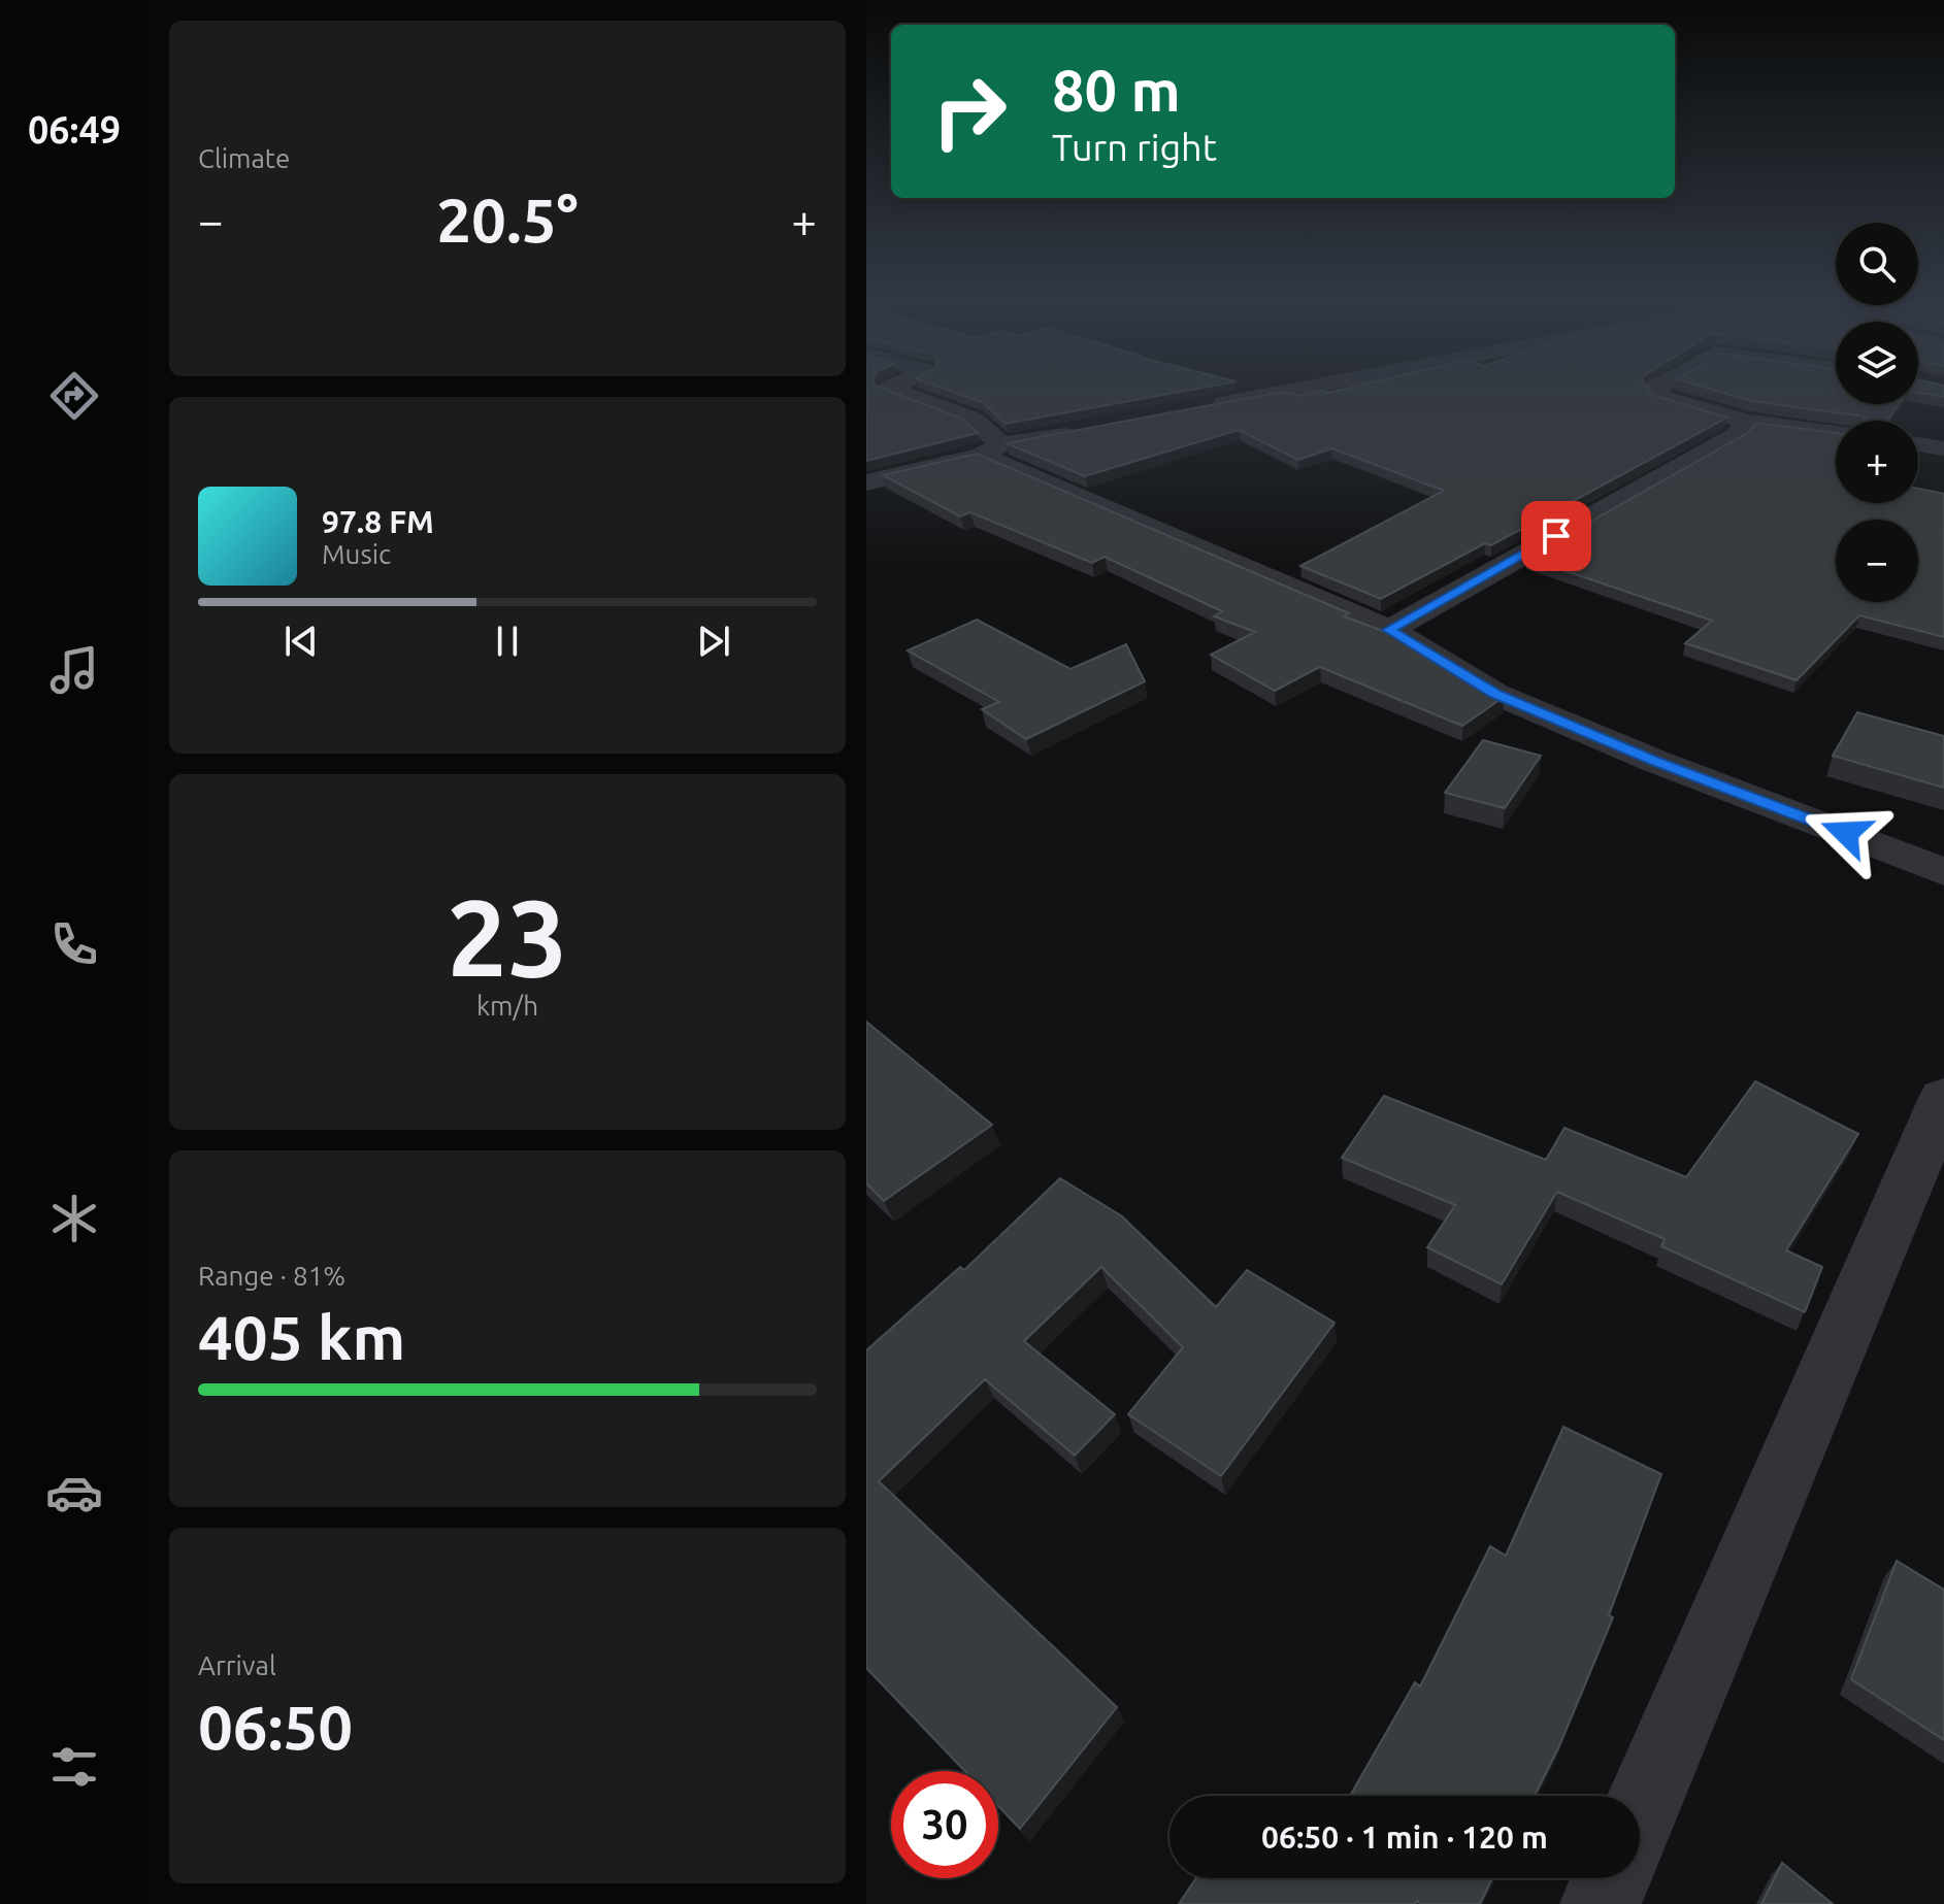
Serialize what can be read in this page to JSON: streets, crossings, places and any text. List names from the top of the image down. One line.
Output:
{"page":{"tabs":"06:49","tile":["Climate",["23","km/h"],["Range · 81%","405 km"],["Arrival","06:50"]],"turn":["80 m","Turn right"],"heat":["−","20.5°","+"],"map_buttons":["+","−"],"song":["97.8 FM","Music"],"limit":"30","trip":"06:50 · 1 min · 120 m"}}
